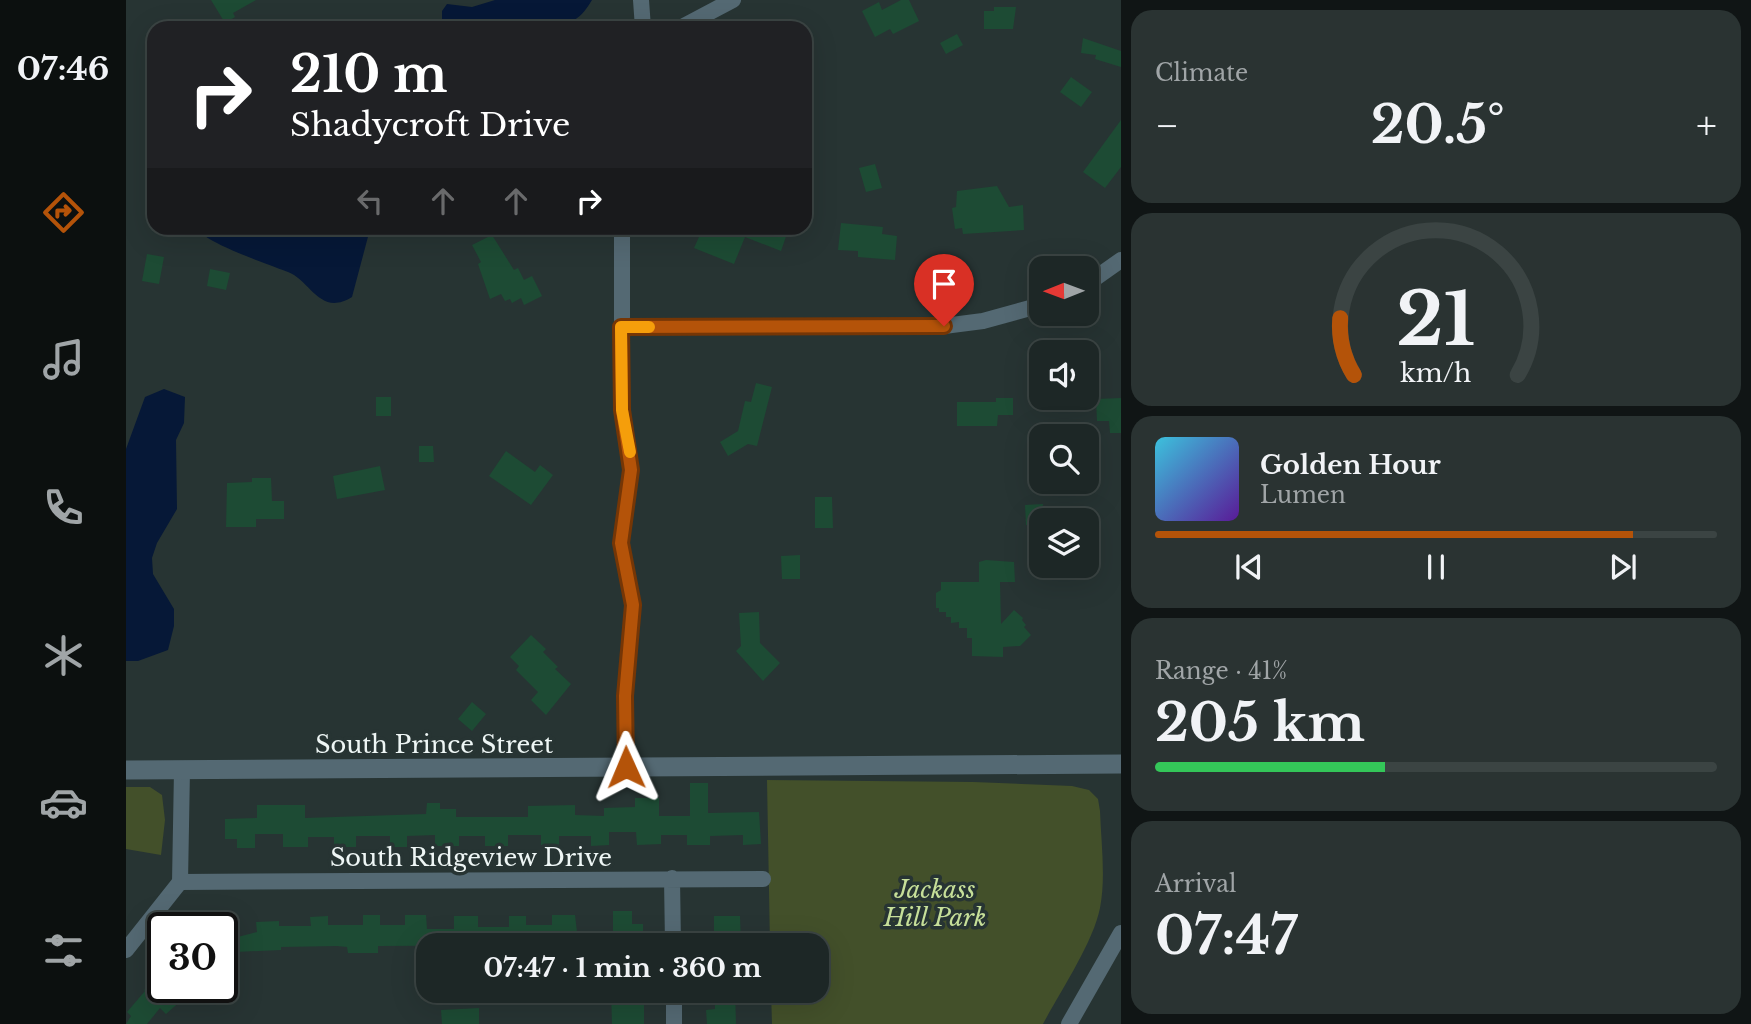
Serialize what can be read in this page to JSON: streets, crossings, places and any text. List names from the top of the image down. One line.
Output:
{"streets":{"street":["South Prince Street","South Ridgeview Drive"]},"parks":["Jackass Hill Park"],"north":"left","page":{"tabs":"07:46","tile":["Climate",["Range · 41%","205 km"],["Arrival","07:47"]],"turn":["210 m","Shadycroft Drive"],"heat":["−","20.5°","+"],"song":["Golden Hour","Lumen"],"limit":"30","trip":"07:47 · 1 min · 360 m","gauge":["21","km/h"]}}
